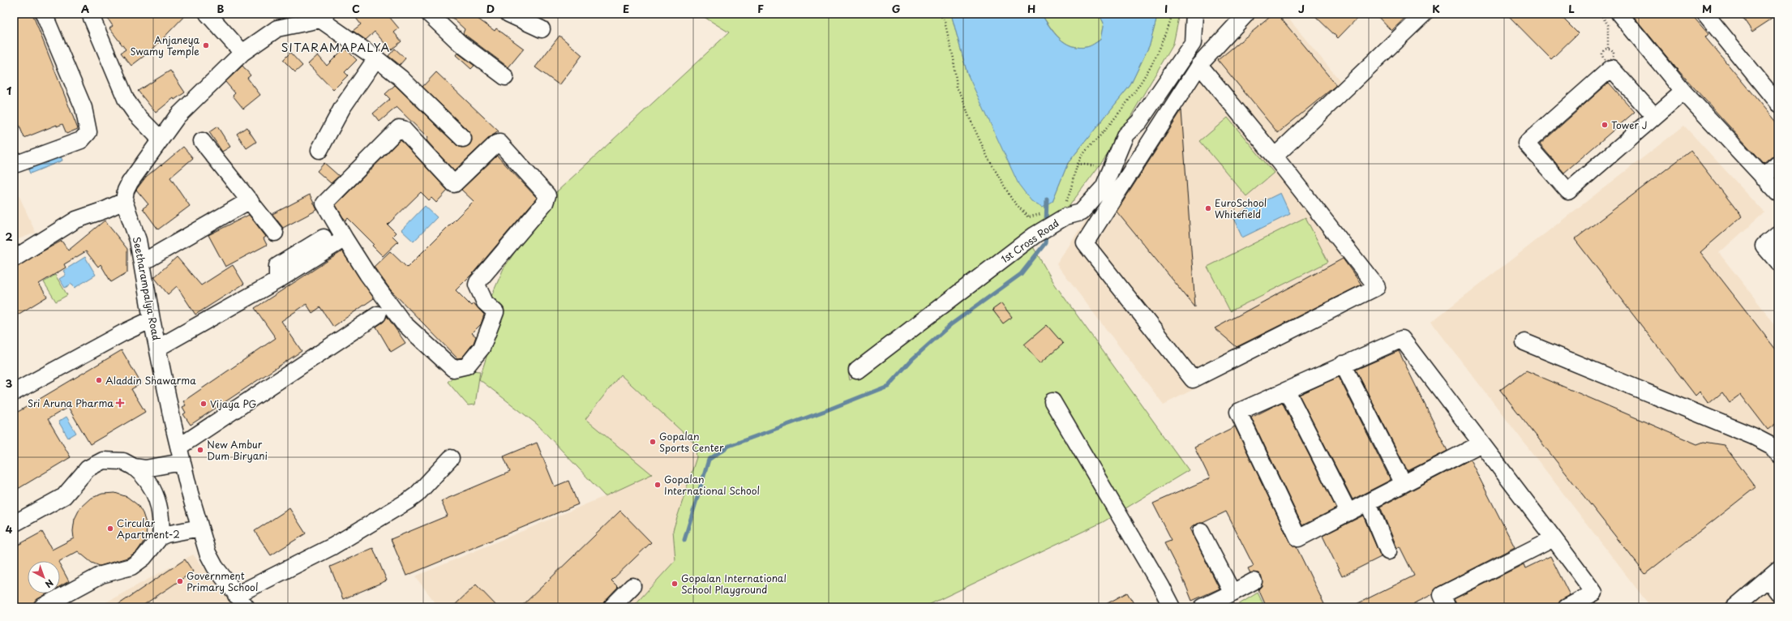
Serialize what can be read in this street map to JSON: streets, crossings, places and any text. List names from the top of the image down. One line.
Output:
{"streets":{"street":["1st Cross Road","Seetharampalya Road"]},"districts":["SITARAMAPALYA"],"places":{"other":["Anjaneya Swamy Temple","Tower J","EuroSchool Whitefield","Aladdin Shawarma","Vijaya PG","Gopalan Sports Center","New Ambur Dum Biryani","Gopalan International School","Circular Apartment-2","Government Primary School","Gopalan International School Playground"],"health":["Sri Aruna Pharma"]},"north":"bottom right","grid":{"columns":["A","B","C","D","E","F","G","H","I","J","K","L","M"],"rows":["1","2","3","4"]}}
